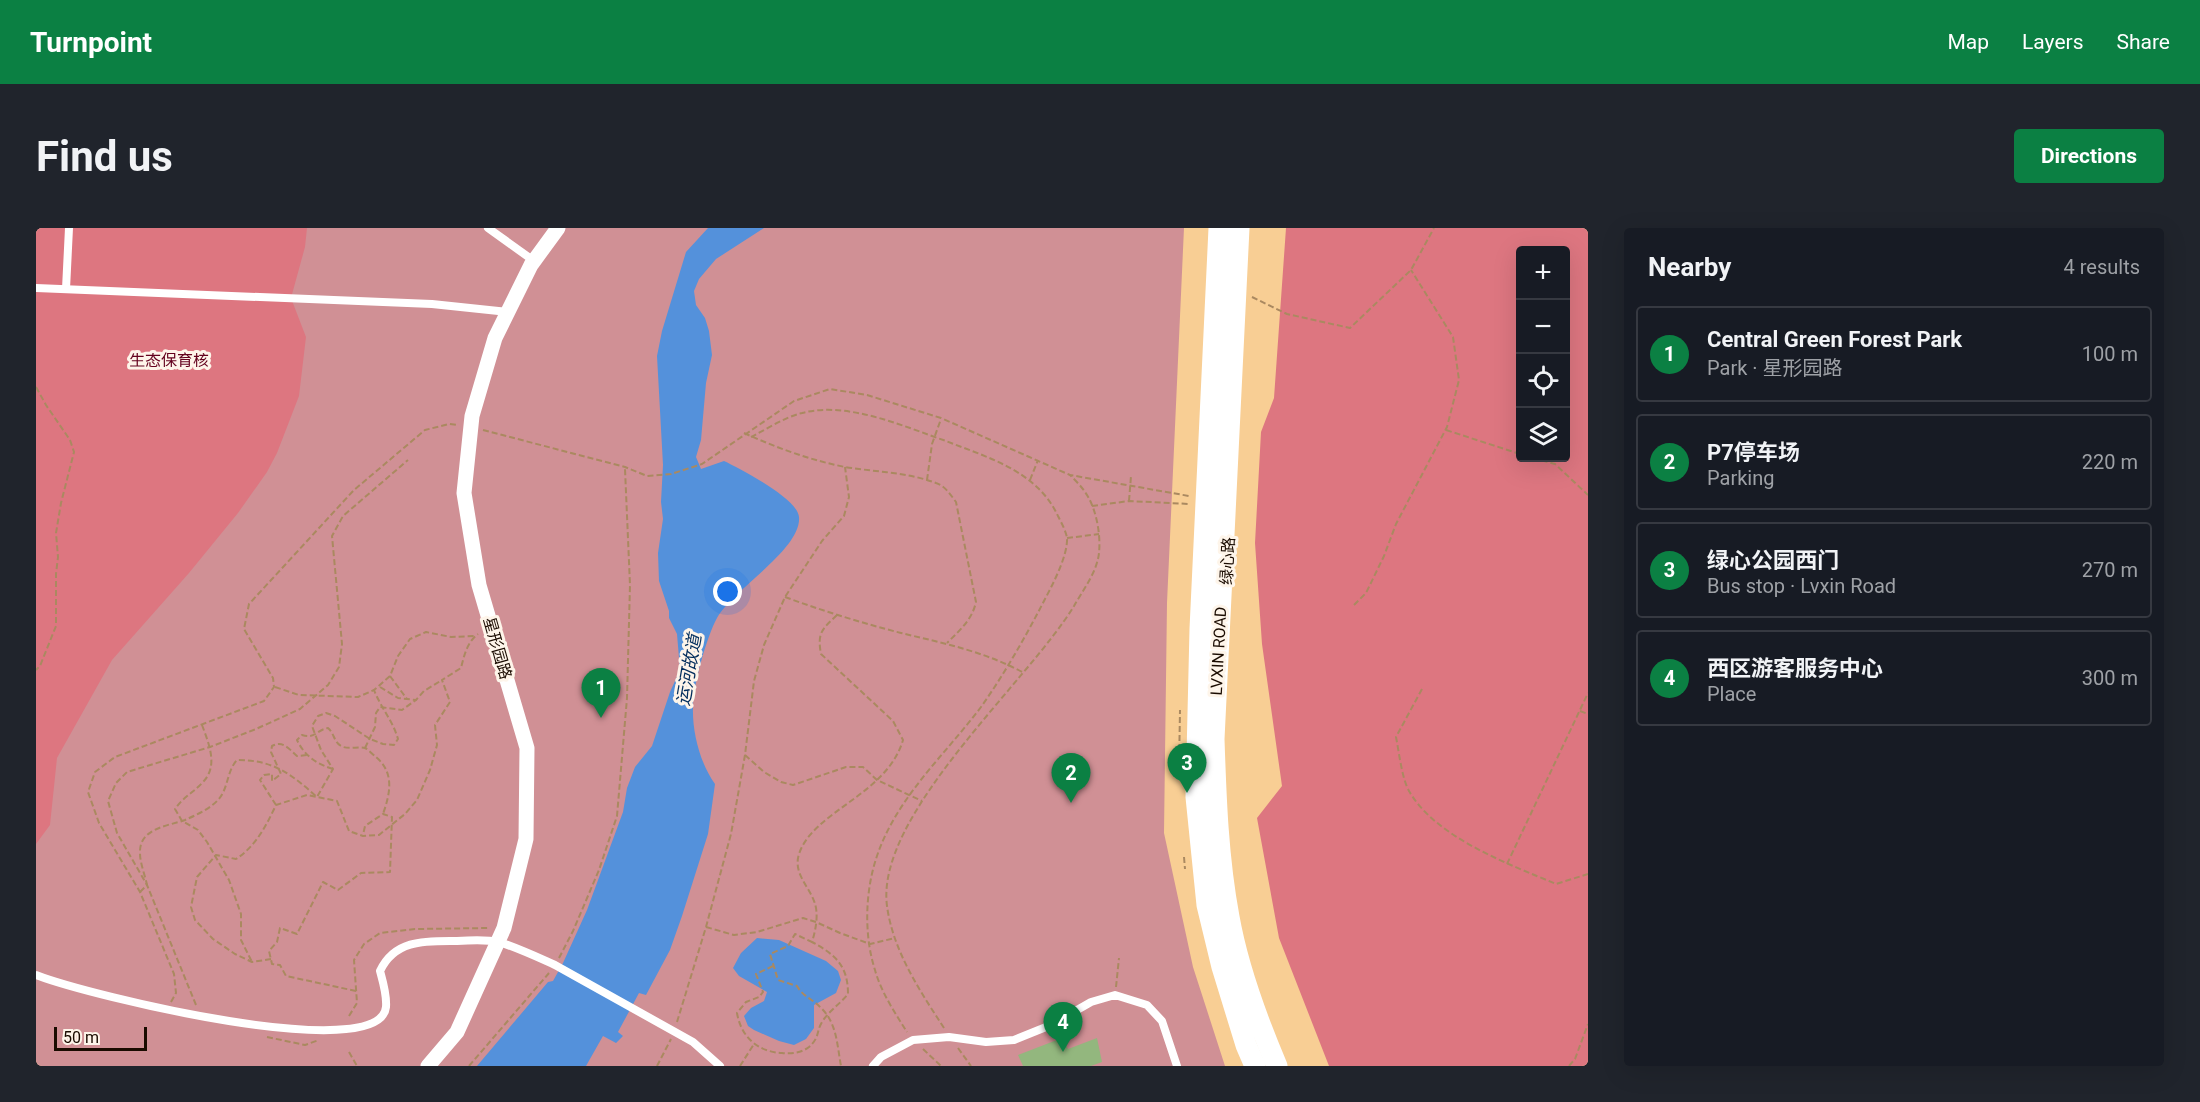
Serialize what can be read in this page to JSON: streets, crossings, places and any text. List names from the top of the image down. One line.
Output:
{"streets":{"main road":["LVXIN ROAD"],"street":["星形园路"]},"water":["运河故道"],"parks":["生态保育核"],"scale_bar":"50 m","page":{"header":"Turnpoint","nav":["Map","Layers","Share"],"buttons":"Directions","title":"Find us","heading":["Nearby","4 results"],"map_buttons":["+","−"],"list":[{"mark":"1","name":"Central Green Forest Park","note":"Park · 星形园路","value":"100 m"},{"mark":"2","name":"P7停车场","note":"Parking","value":"220 m"},{"mark":"3","name":"绿心公园西门","note":"Bus stop · Lvxin Road","value":"270 m"},{"mark":"4","name":"西区游客服务中心","note":"Place","value":"300 m"}],"pins":["1","3","2","4"],"scale":"50 m"}}
